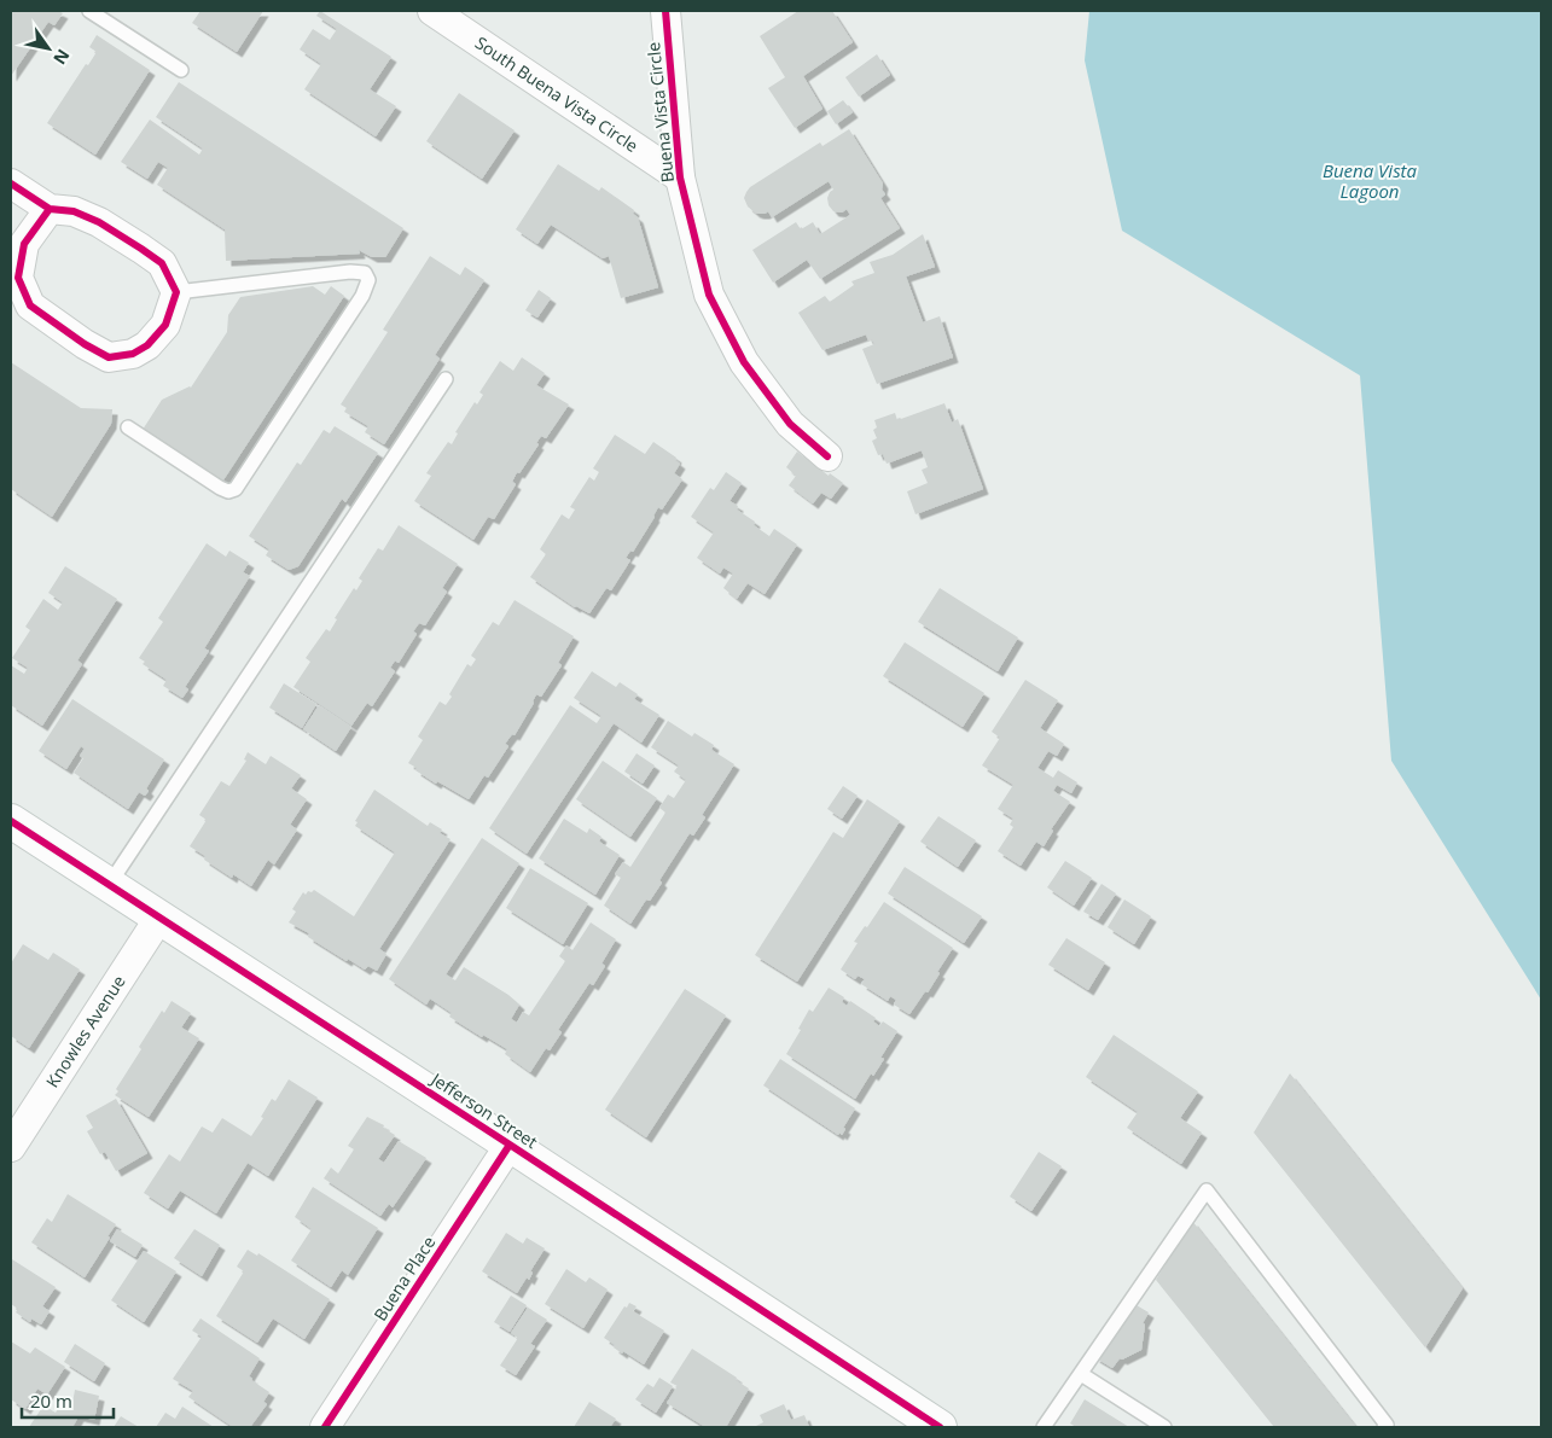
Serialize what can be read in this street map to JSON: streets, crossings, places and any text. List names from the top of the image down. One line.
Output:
{"streets":{"main road":["Jefferson Street"],"street":["South Buena Vista Circle","Buena Vista Circle","Knowles Avenue","Buena Place"]},"crossings":[["South Buena Vista Circle","Buena Vista Circle"],["Knowles Avenue","Jefferson Street"],["Jefferson Street","Buena Place"]],"water":["Buena Vista Lagoon"],"scale_bar":"20 m","north":"bottom right"}
